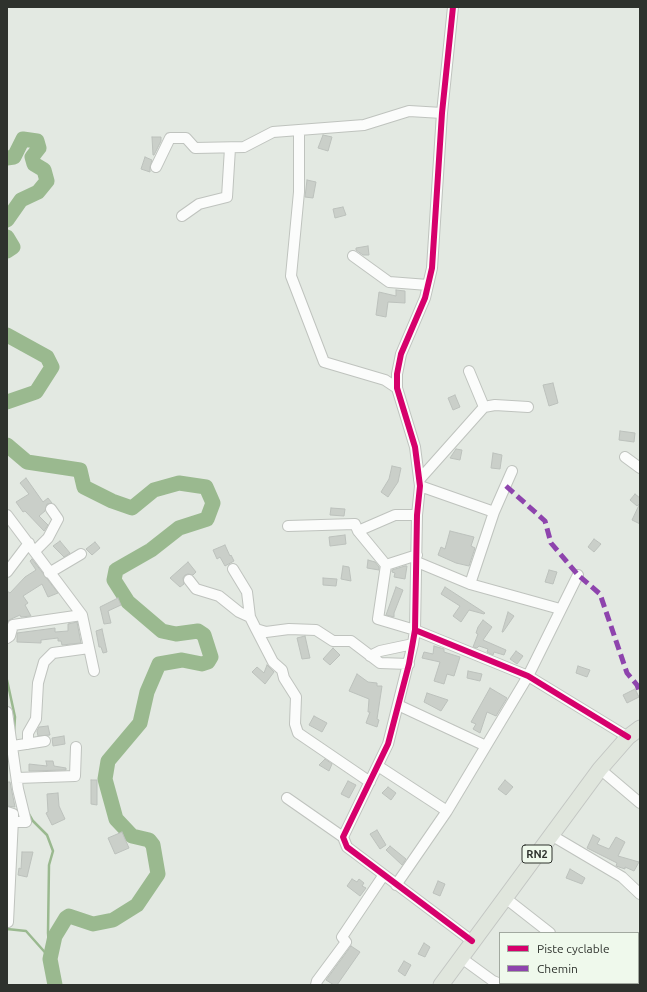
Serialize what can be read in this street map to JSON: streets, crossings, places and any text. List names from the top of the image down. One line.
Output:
{"streets":{"highway":["RN2"]},"legend":["Piste cyclable","Chemin"]}
